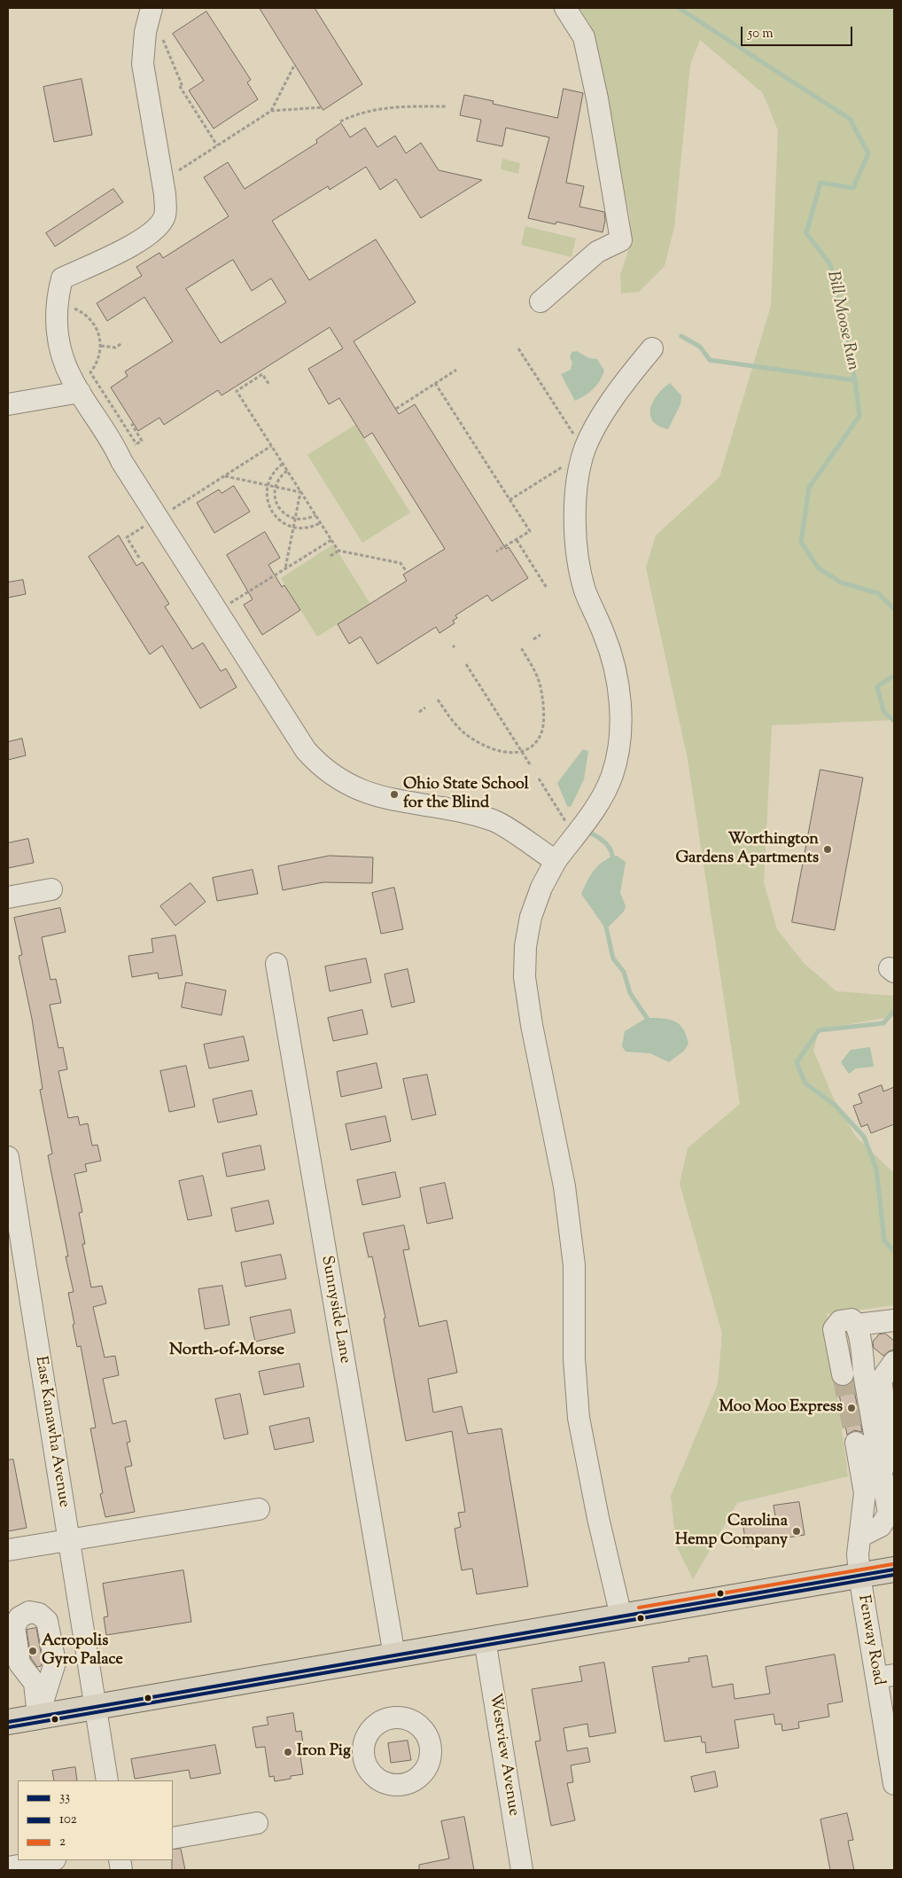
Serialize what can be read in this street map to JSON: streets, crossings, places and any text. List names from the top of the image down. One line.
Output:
{"streets":{"street":["Sunnyside Lane","East Kanawha Avenue","Fenway Road","Westview Avenue"]},"districts":["North-of-Morse"],"water":["Bill Moose Run"],"places":["Ohio State School for the Blind","Worthington Gardens Apartments","Moo Moo Express","Carolina Hemp Company","Acropolis Gyro Palace","Iron Pig"],"lines":["transit line 2","transit line 33","transit line 102"],"legend":["33","102","2"],"scale_bar":"50 m"}
